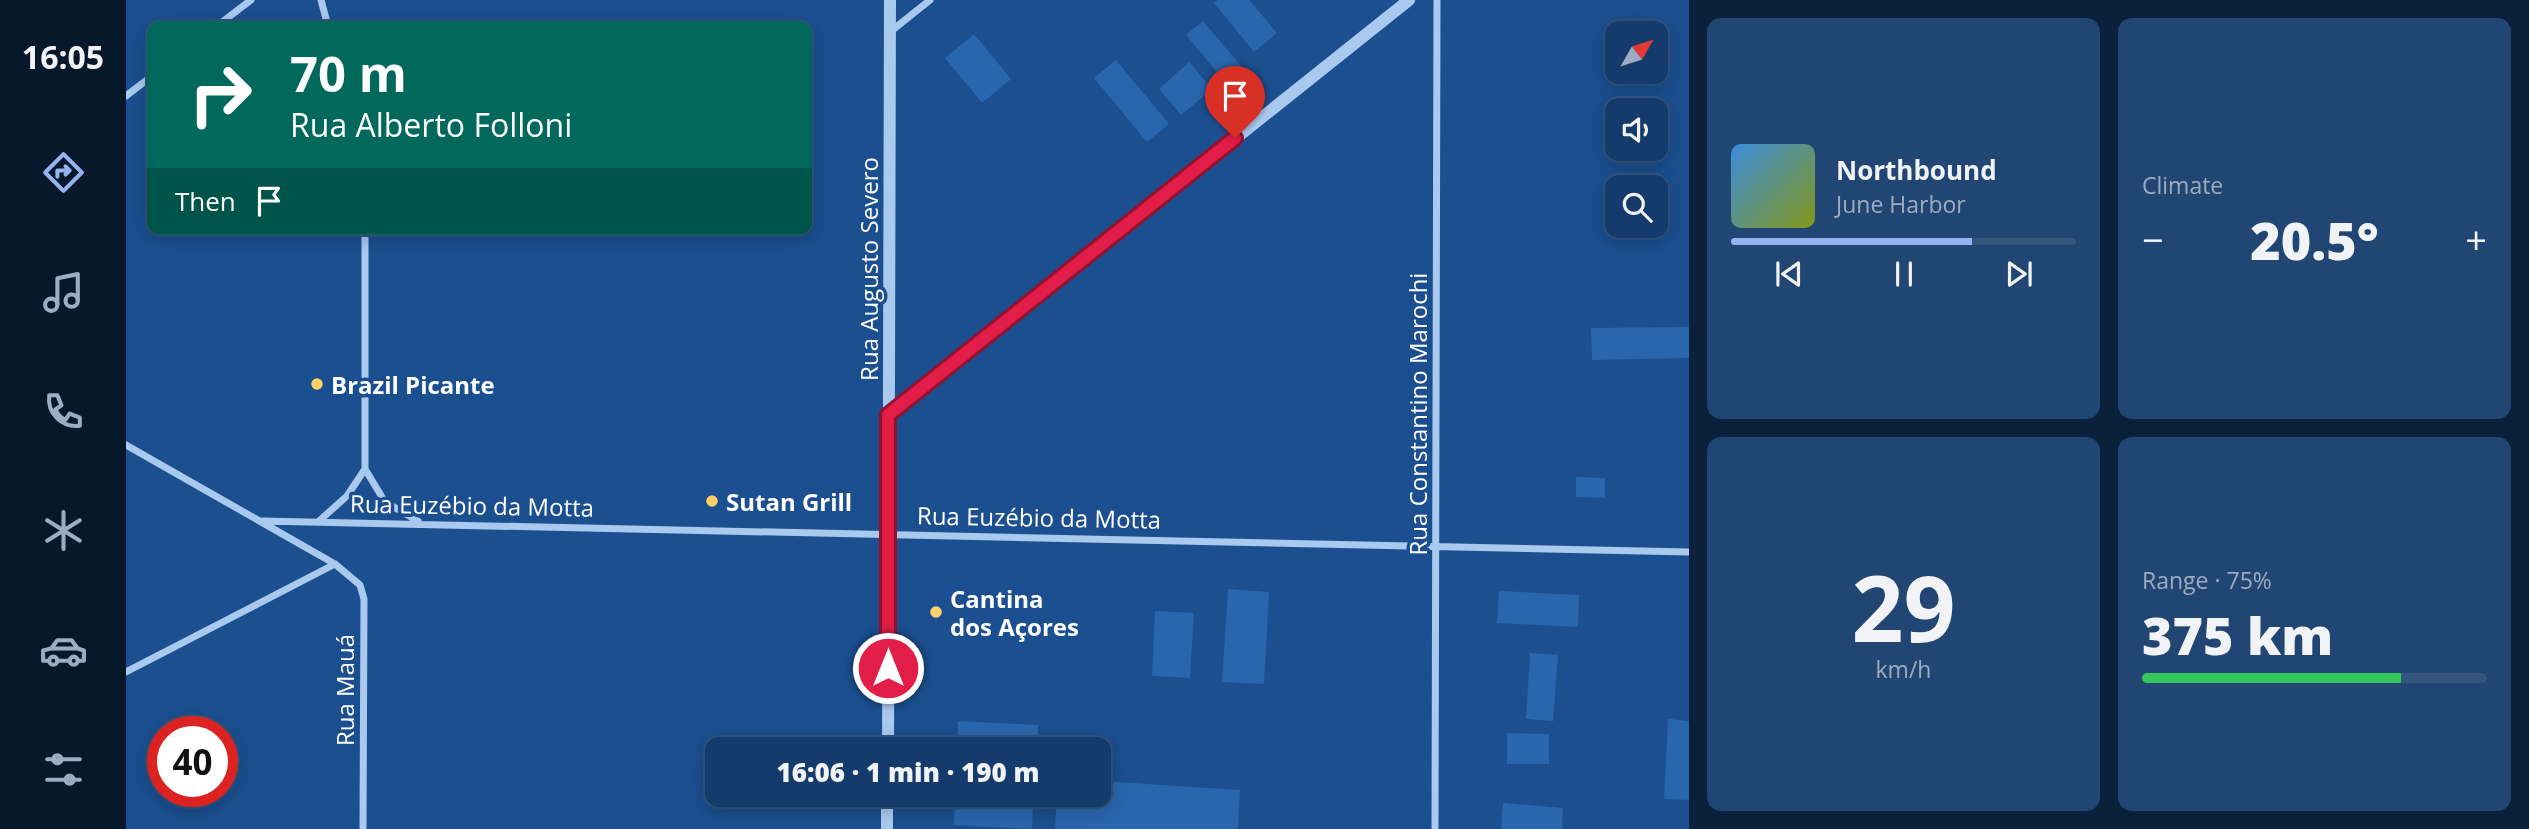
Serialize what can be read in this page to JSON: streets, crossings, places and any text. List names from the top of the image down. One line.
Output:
{"streets":{"street":["Rua Augusto Severo","Rua Constantino Marochi","Rua Euzébio da Motta","Rua Mauá"]},"crossings":[["Rua Augusto Severo","Rua Euzébio da Motta"],["Rua Constantino Marochi","Rua Euzébio da Motta"],["Rua Euzébio da Motta","Rua Mauá"]],"places":["Brazil Picante","Sutan Grill","Cantina dos Açores"],"north":"top right","page":{"tabs":"16:05","tile":["Climate",["29","km/h"],["Range · 75%","375 km"]],"turn":["70 m","Rua Alberto Folloni"],"song":["Northbound","June Harbor"],"then":"Then","heat":["−","20.5°","+"],"limit":"40","trip":"16:06 · 1 min · 190 m"}}
